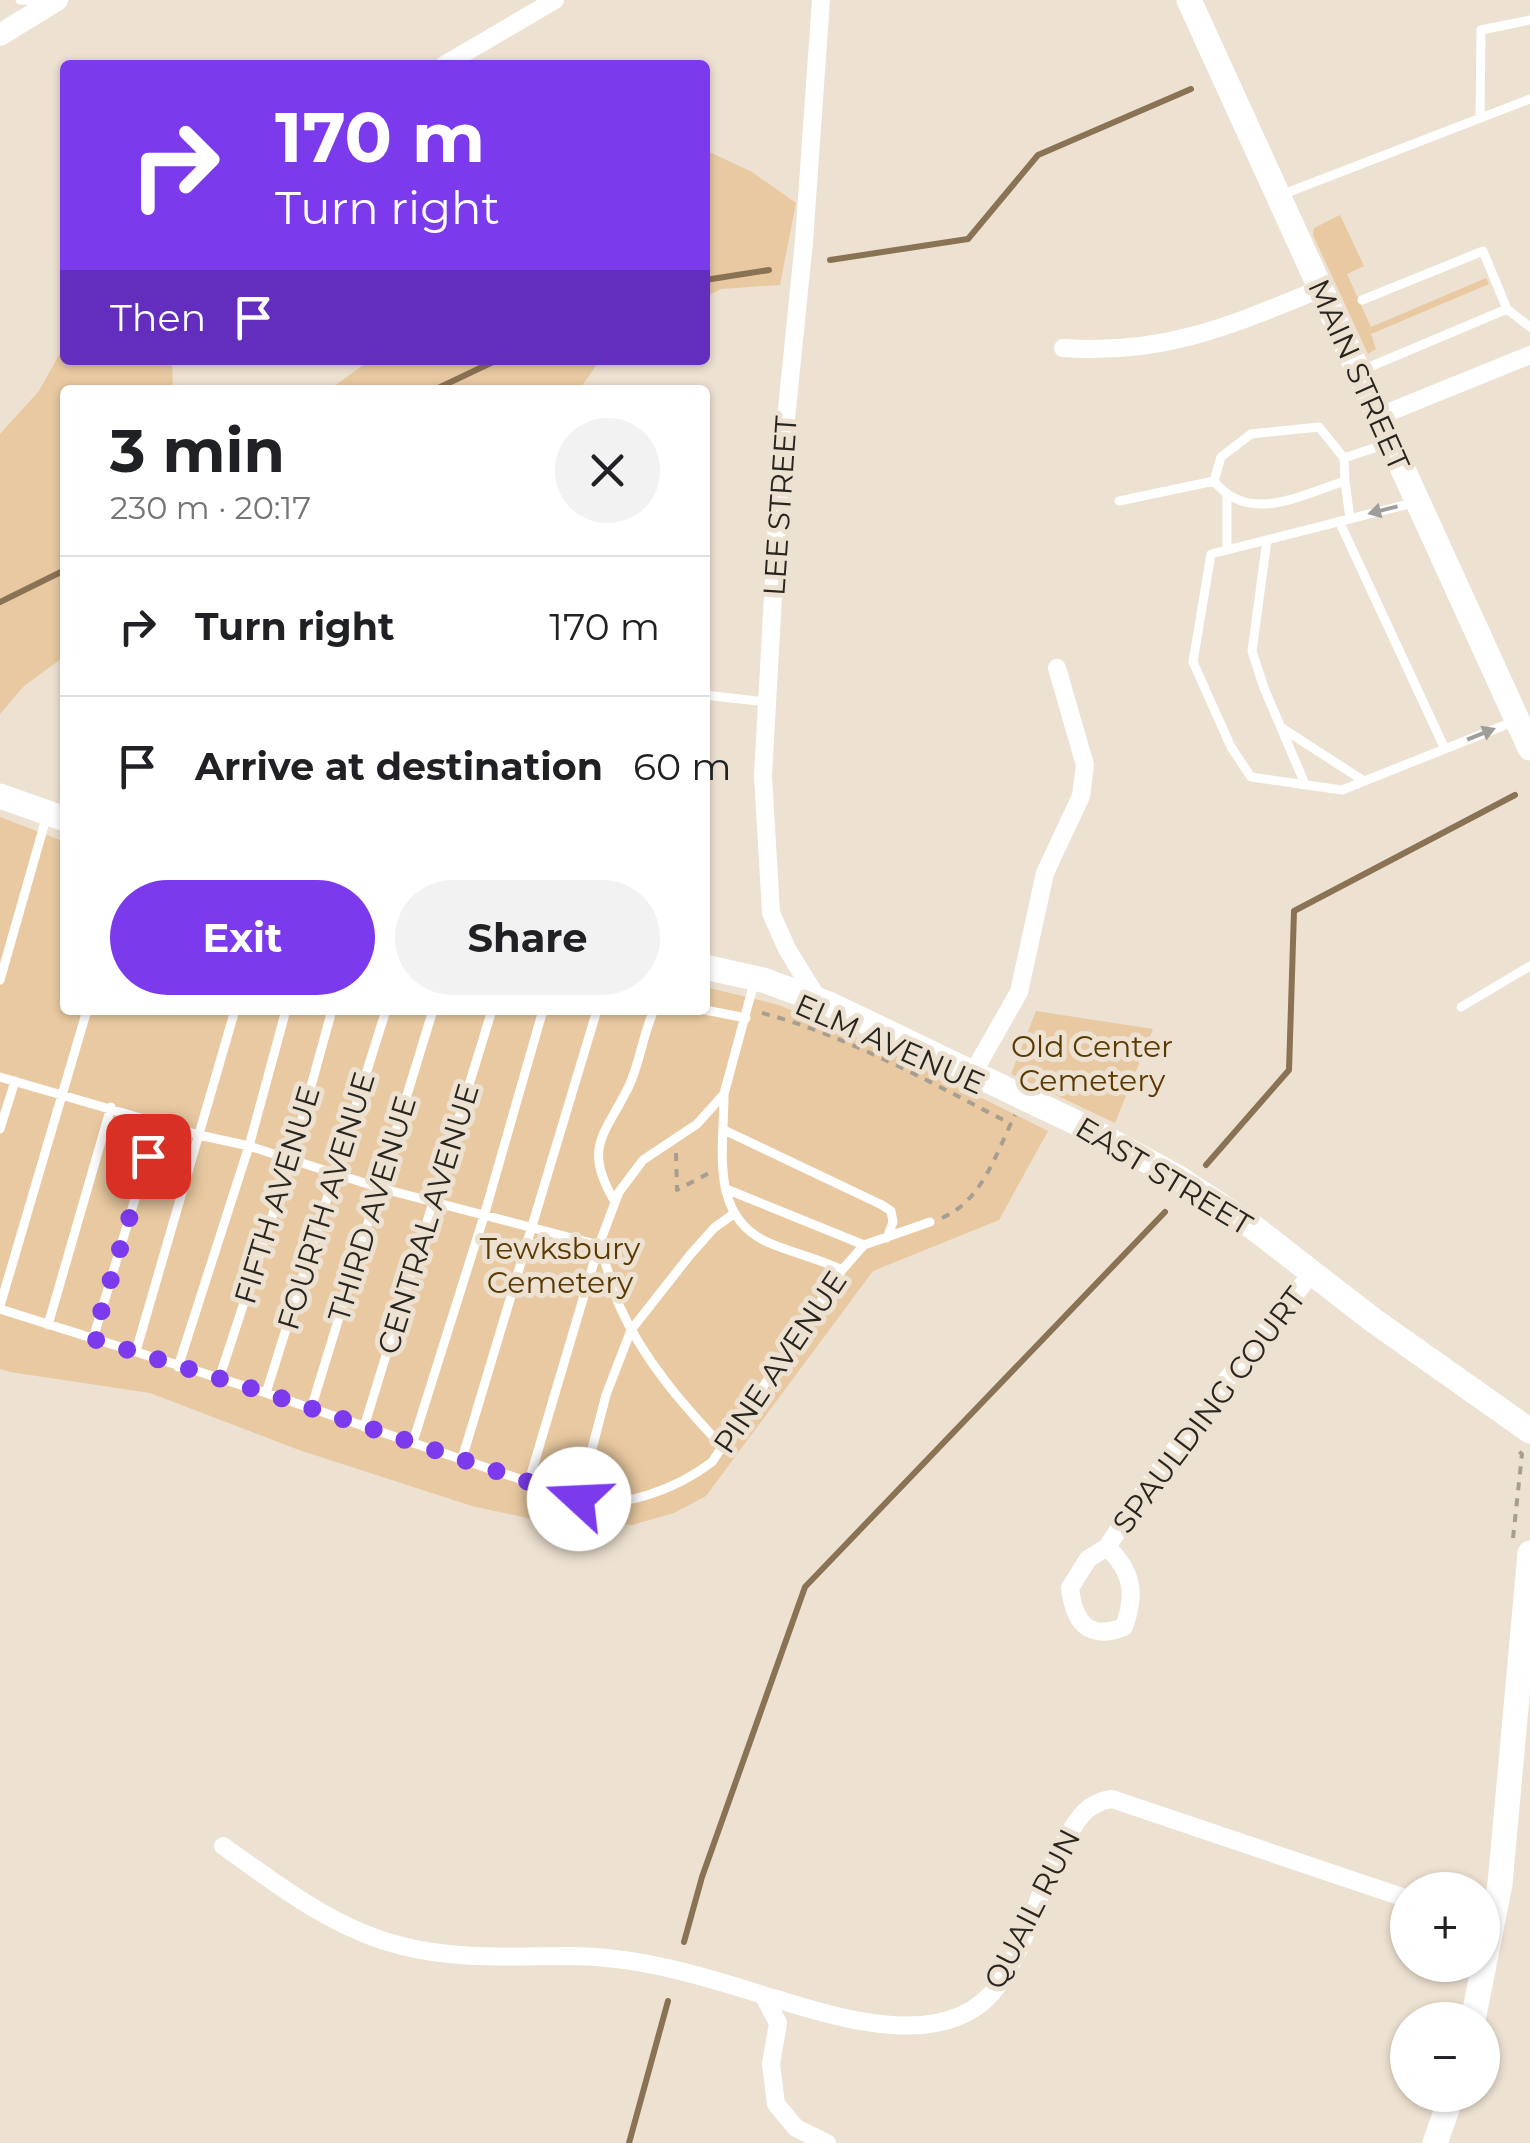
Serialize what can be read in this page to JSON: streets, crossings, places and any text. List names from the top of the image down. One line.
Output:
{"streets":{"main road":["MAIN STREET","EAST STREET"],"street":["LEE STREET","SPAULDING COURT","QUAIL RUN"],"lane":["FIFTH AVENUE","FOURTH AVENUE","THIRD AVENUE","CENTRAL AVENUE","PINE AVENUE"],"path":["ELM AVENUE"]},"crossings":[["LEE STREET","EAST STREET"],["EAST STREET","SPAULDING COURT"],["FIFTH AVENUE","PINE AVENUE"],["FOURTH AVENUE","PINE AVENUE"],["THIRD AVENUE","PINE AVENUE"],["CENTRAL AVENUE","PINE AVENUE"]],"parks":["Old Center Cemetery","Tewksbury Cemetery"],"page":{"turn":["170 m","Turn right"],"then":"Then","heading":["3 min","230 m · 20:17"],"list":[{"name":"Turn right","value":"170 m"},{"name":"Arrive at destination","value":"60 m"}],"buttons":["Exit","Share"],"map_buttons":["+","−"]}}
